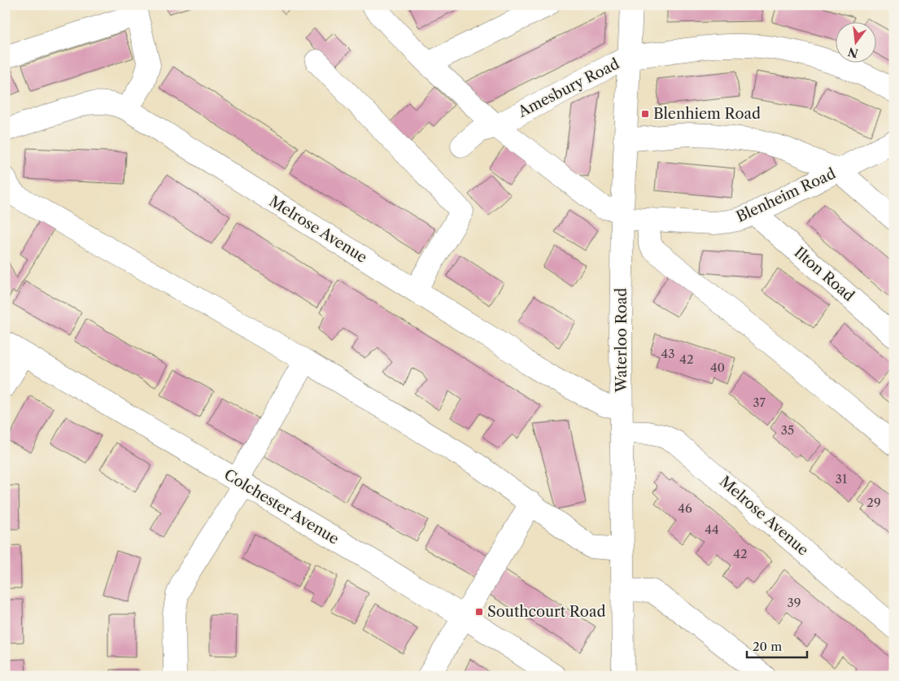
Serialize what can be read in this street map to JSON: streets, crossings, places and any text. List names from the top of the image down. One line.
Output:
{"streets":{"street":["Amesbury Road","Blenheim Road","Melrose Avenue","Ilton Road","Waterloo Road","Colchester Avenue"]},"crossings":[["Amesbury Road","Blenheim Road"],["Amesbury Road","Waterloo Road"],["Blenheim Road","Ilton Road"],["Blenheim Road","Waterloo Road"],["Melrose Avenue","Waterloo Road"]],"places":{"transit":["Blenhiem Road","Southcourt Road"]},"house_numbers":["43","42","40","37","35","31","29","46","44","42","39"],"scale_bar":"20 m","north":"bottom"}
